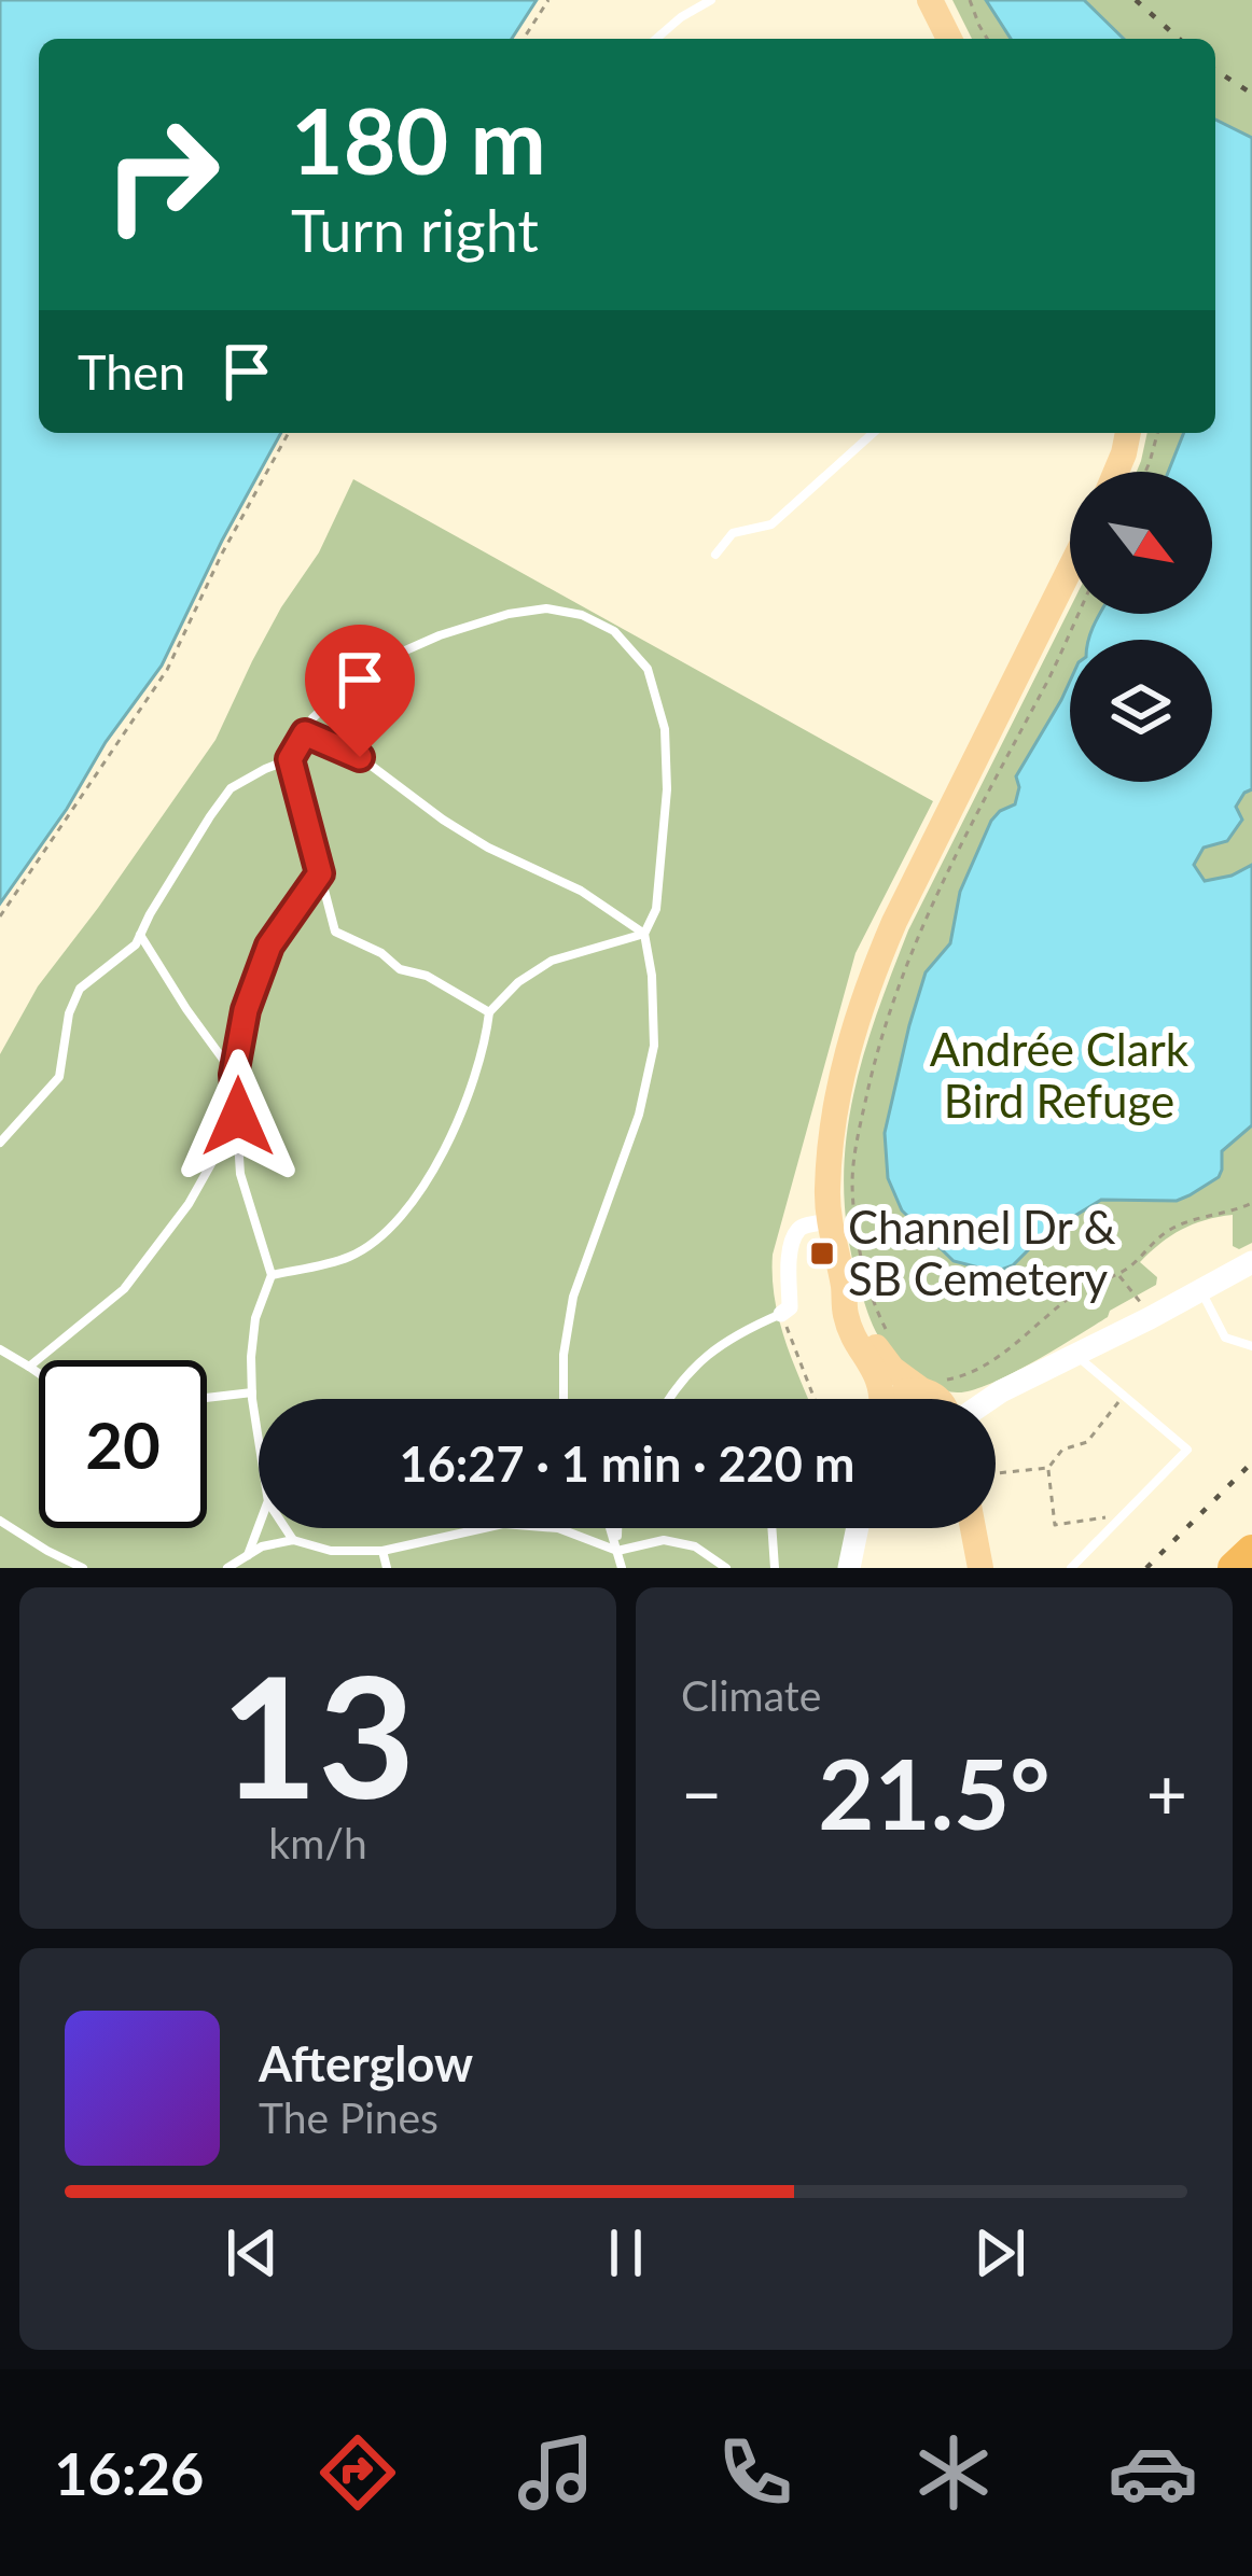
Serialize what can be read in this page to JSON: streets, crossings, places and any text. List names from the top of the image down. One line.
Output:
{"parks":["Andrée Clark Bird Refuge"],"places":{"transit":["Channel Dr & SB Cemetery"]},"north":"bottom right","page":{"turn":["180 m","Turn right"],"then":"Then","limit":"20","trip":"16:27 · 1 min · 220 m","tile":[["13","km/h"],"Climate"],"heat":["−","21.5°","+"],"song":["Afterglow","The Pines"],"tabs":"16:26"}}
